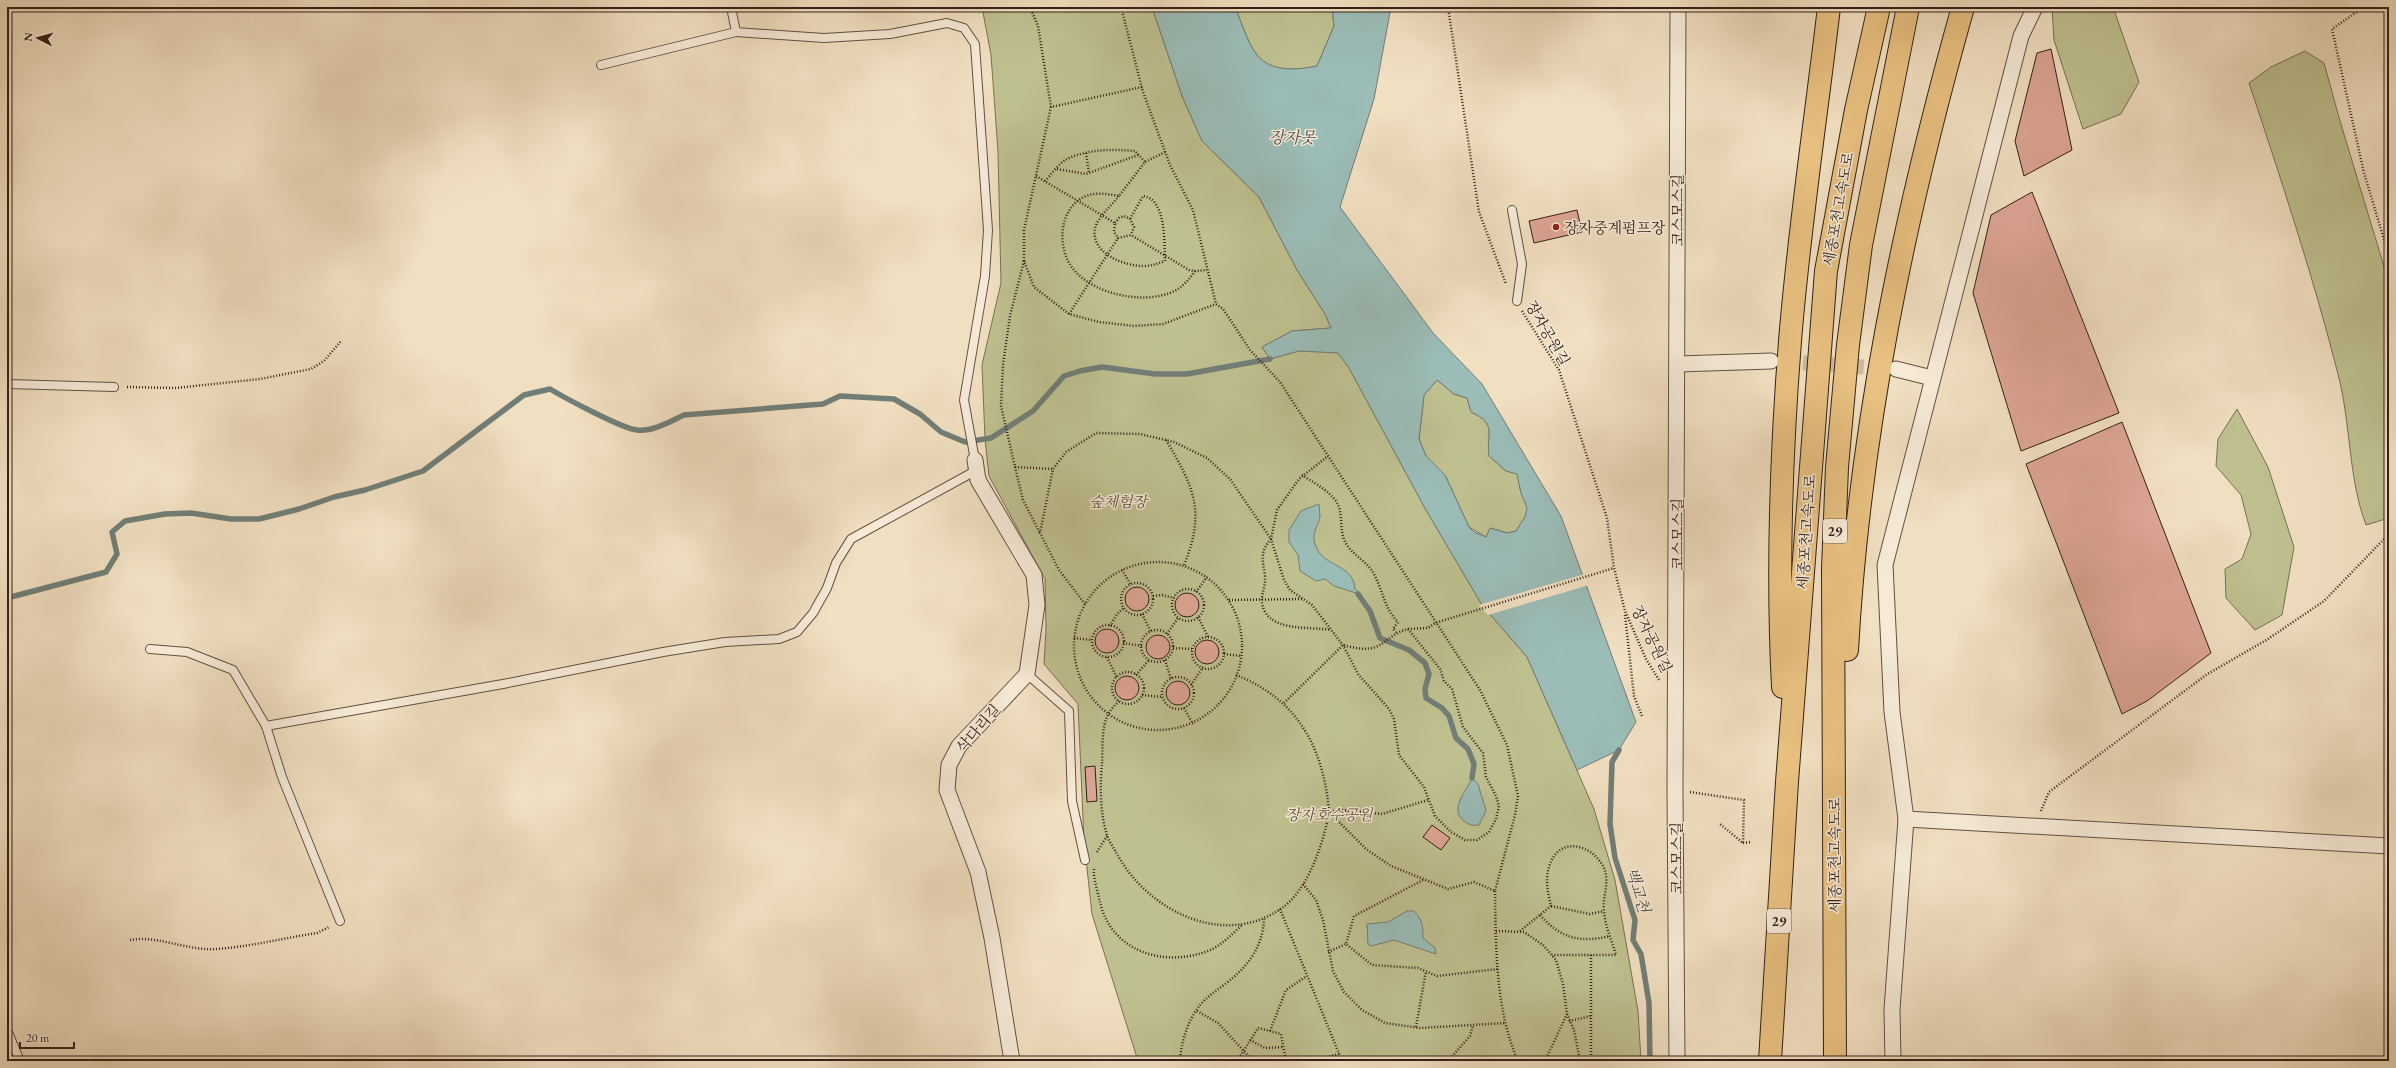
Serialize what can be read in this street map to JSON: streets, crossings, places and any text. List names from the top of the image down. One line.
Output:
{"streets":{"highway":["세종포천고속도로","29"],"street":["코스모스길","삭다리길"],"path":["장자공원길"]},"crossings":[["코스모스길","장자공원길"]],"water":["장자못","백교천"],"parks":["숲체험장","장자호수공원"],"places":["장자중계펌프장"],"scale_bar":"20 m","north":"left"}
